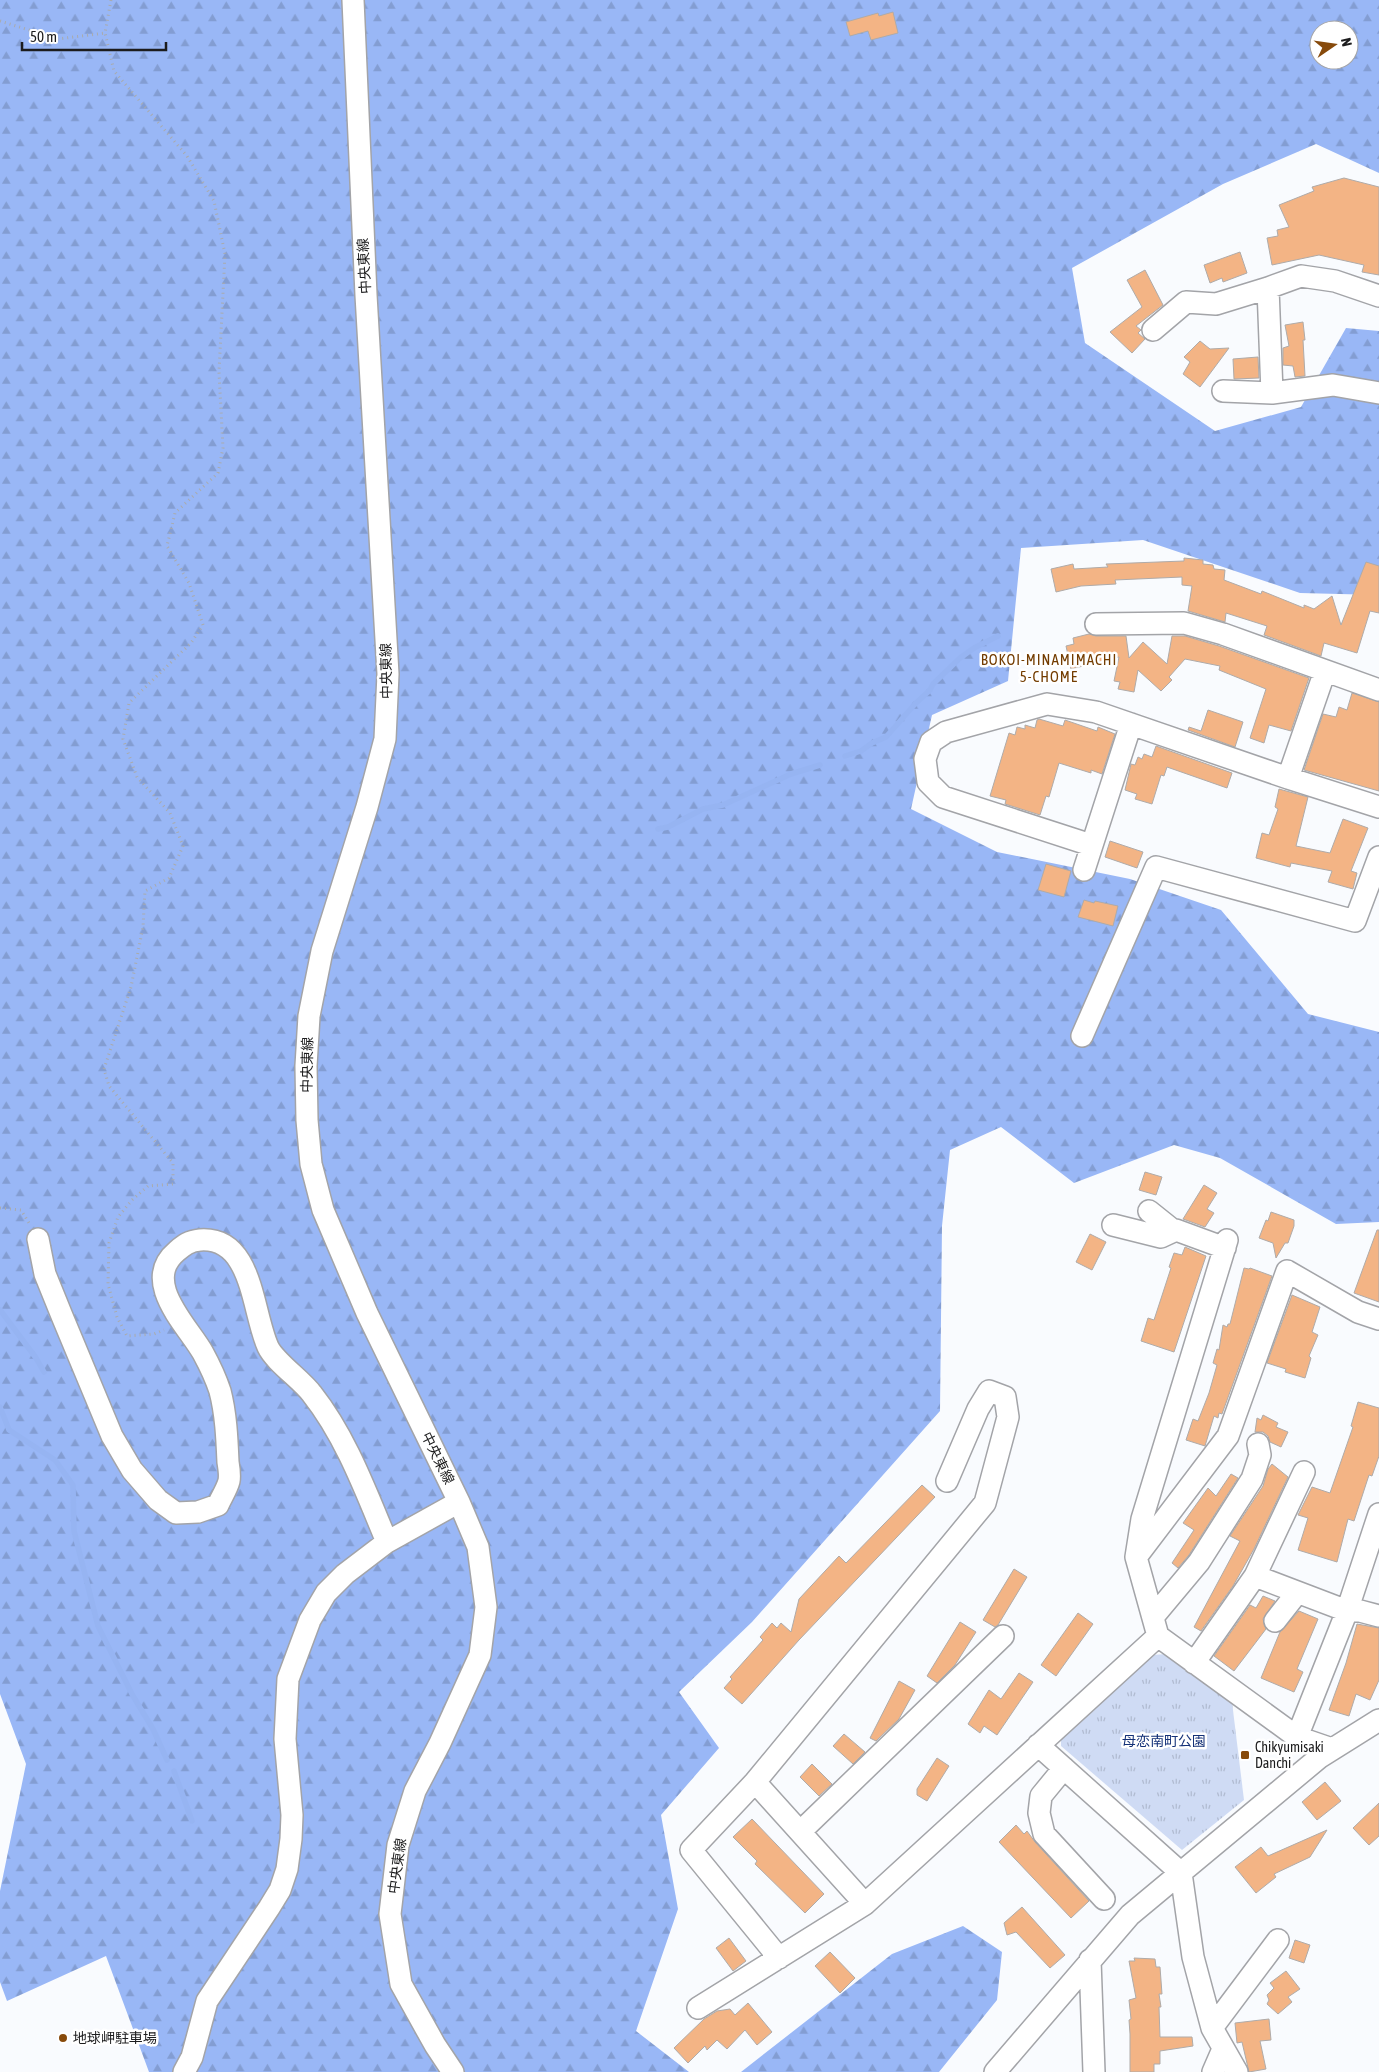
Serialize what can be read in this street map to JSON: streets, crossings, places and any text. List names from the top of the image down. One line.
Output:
{"streets":{"street":["中央東線"]},"districts":["BOKOI-MINAMIMACHI 5-CHOME"],"parks":["母恋南町公園"],"places":{"transit":["Chikyumisaki Danchi"],"other":["地球岬駐車場"]},"scale_bar":"50 m","north":"right"}
